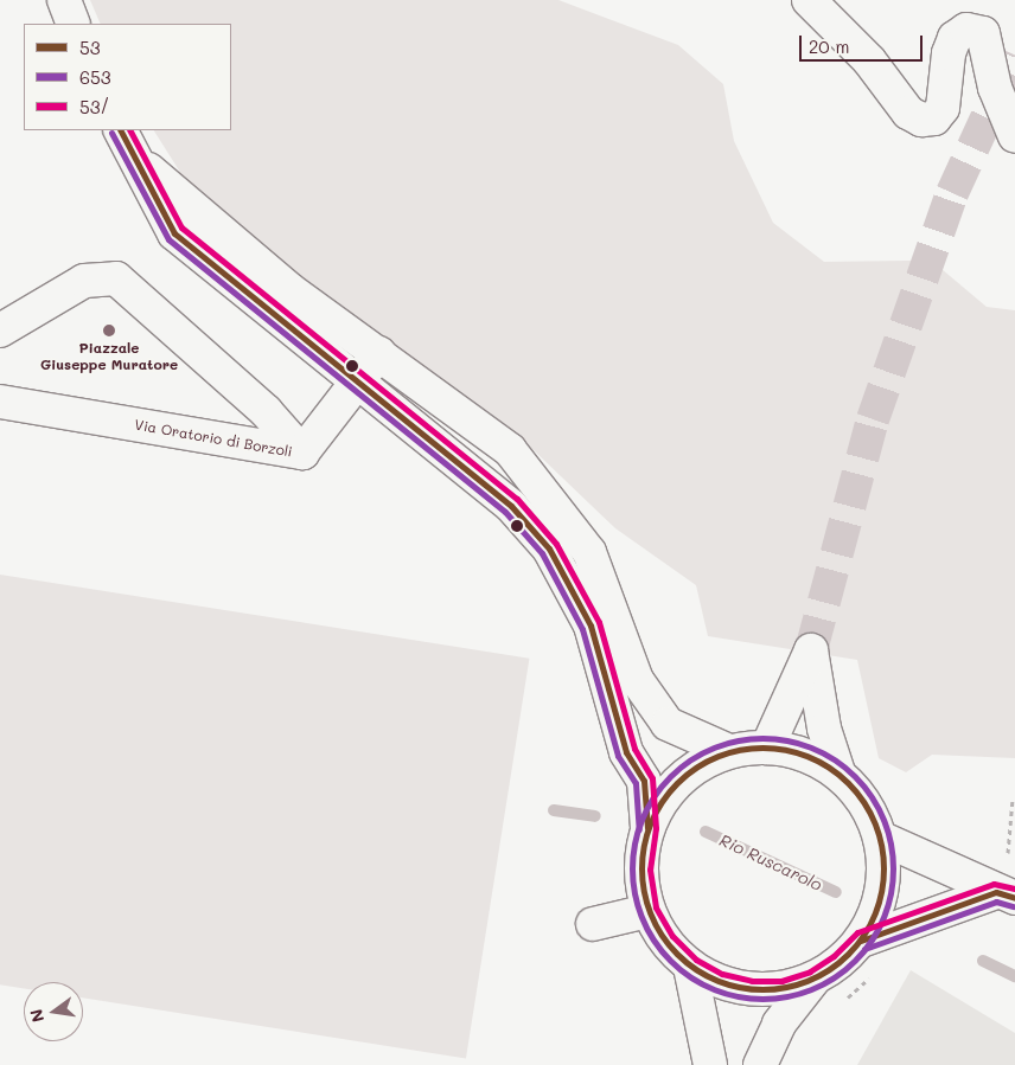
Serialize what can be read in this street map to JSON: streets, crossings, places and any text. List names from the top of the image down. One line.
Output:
{"streets":{"main road":["Via Oratorio di Borzoli"]},"water":["Rio Ruscarolo"],"places":["Piazzale Giuseppe Muratore"],"lines":["transit line 53","transit line 53/","transit line 653"],"legend":["53","653","53/"],"scale_bar":"20 m","north":"left"}
